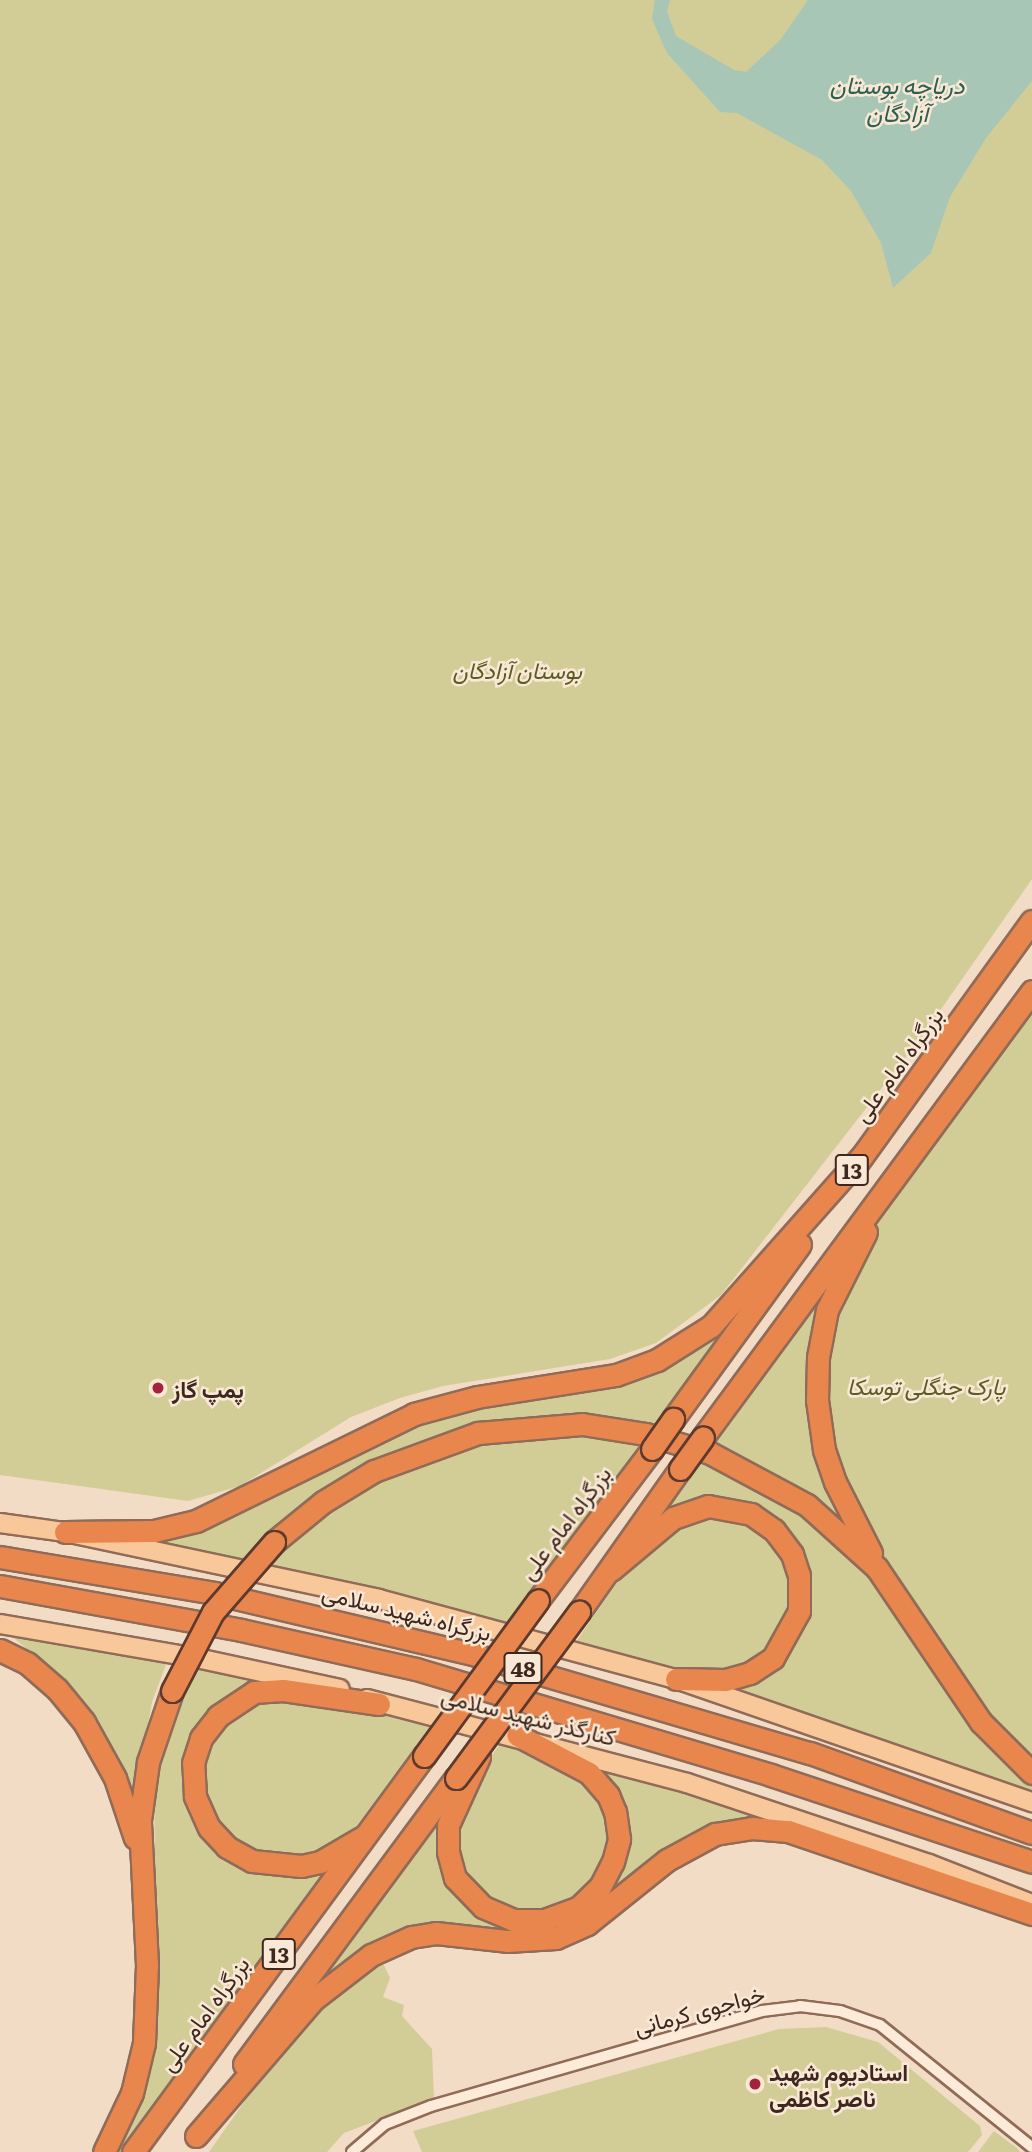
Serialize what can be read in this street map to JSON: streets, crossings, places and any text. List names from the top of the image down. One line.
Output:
{"streets":{"highway":["بزرگراه امام علی","13","بزرگراه شهید سلامی","48"],"main road":["کنارگذر شهید سلامی"],"street":["خواجوی کرمانی"]},"water":["دریاچه بوستان آزادگان"],"parks":["بوستان آزادگان","پارک جنگلی توسکا"],"places":["پمپ گاز","استادیوم شهید ناصر کاظمی"]}
